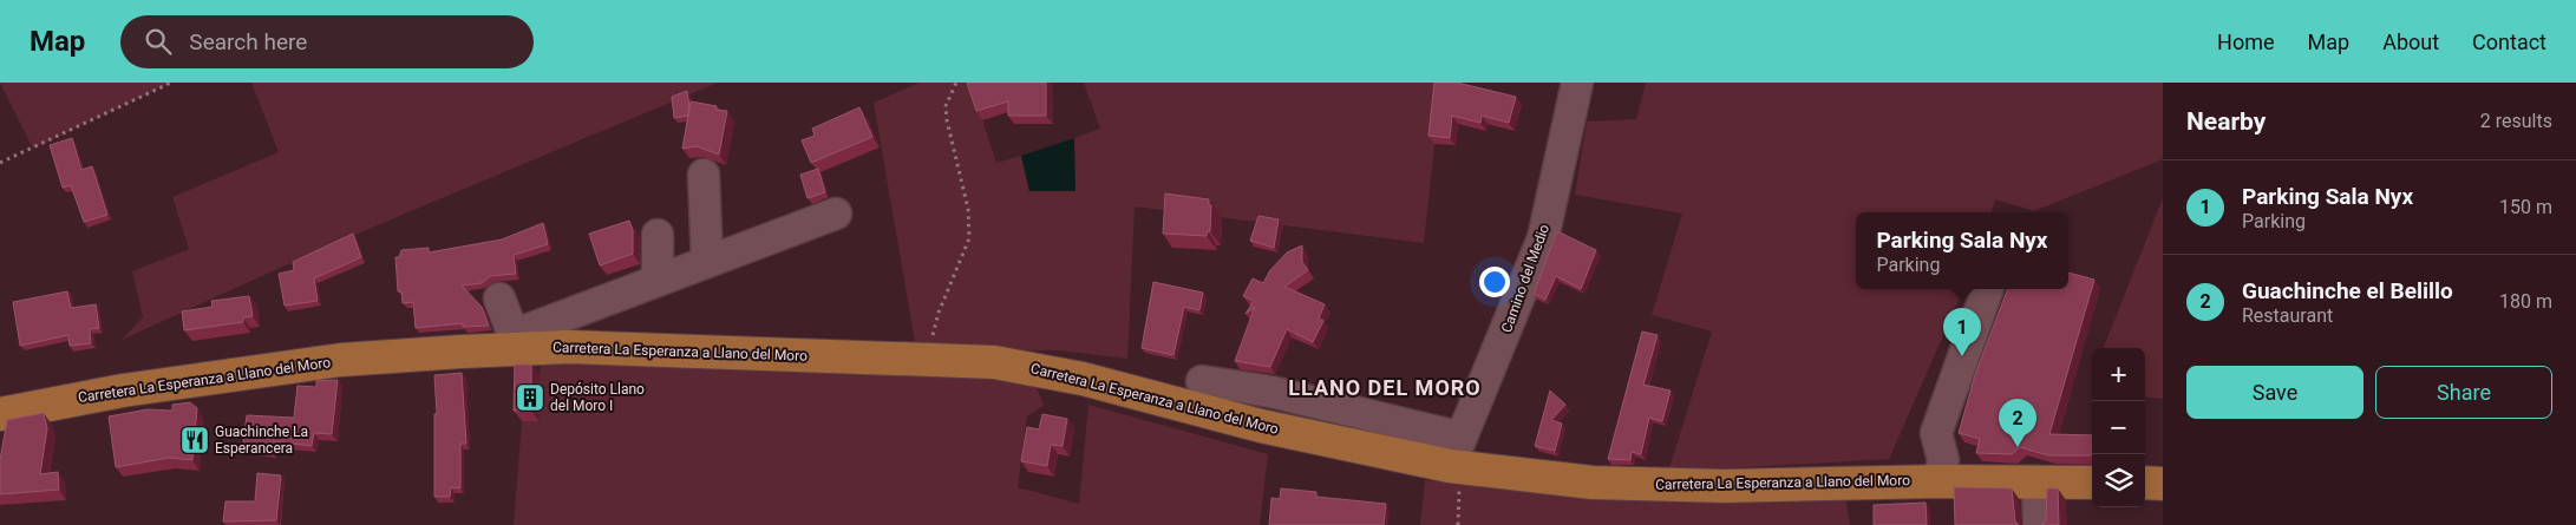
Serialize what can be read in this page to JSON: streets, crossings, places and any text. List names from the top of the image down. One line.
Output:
{"streets":{"main road":["Carretera La Esperanza a Llano del Moro"],"street":["Camino del Medio"]},"crossings":[["Camino del Medio","Carretera La Esperanza a Llano del Moro"]],"districts":["LLANO DEL MORO"],"places":{"building":["Depósito Llano del Moro I"],"restaurant":["Guachinche La Esperancera"]},"page":{"header":"Map","search":"Search here","nav":["Home","Map","About","Contact"],"heading":["Nearby","2 results"],"list":[{"mark":"1","name":"Parking Sala Nyx","note":"Parking","value":"150 m"},{"mark":"2","name":"Guachinche el Belillo","note":"Restaurant","value":"180 m"}],"popup":["Parking Sala Nyx","Parking"],"pins":["1","2"],"map_buttons":["+","−"],"buttons":["Save","Share"]}}
